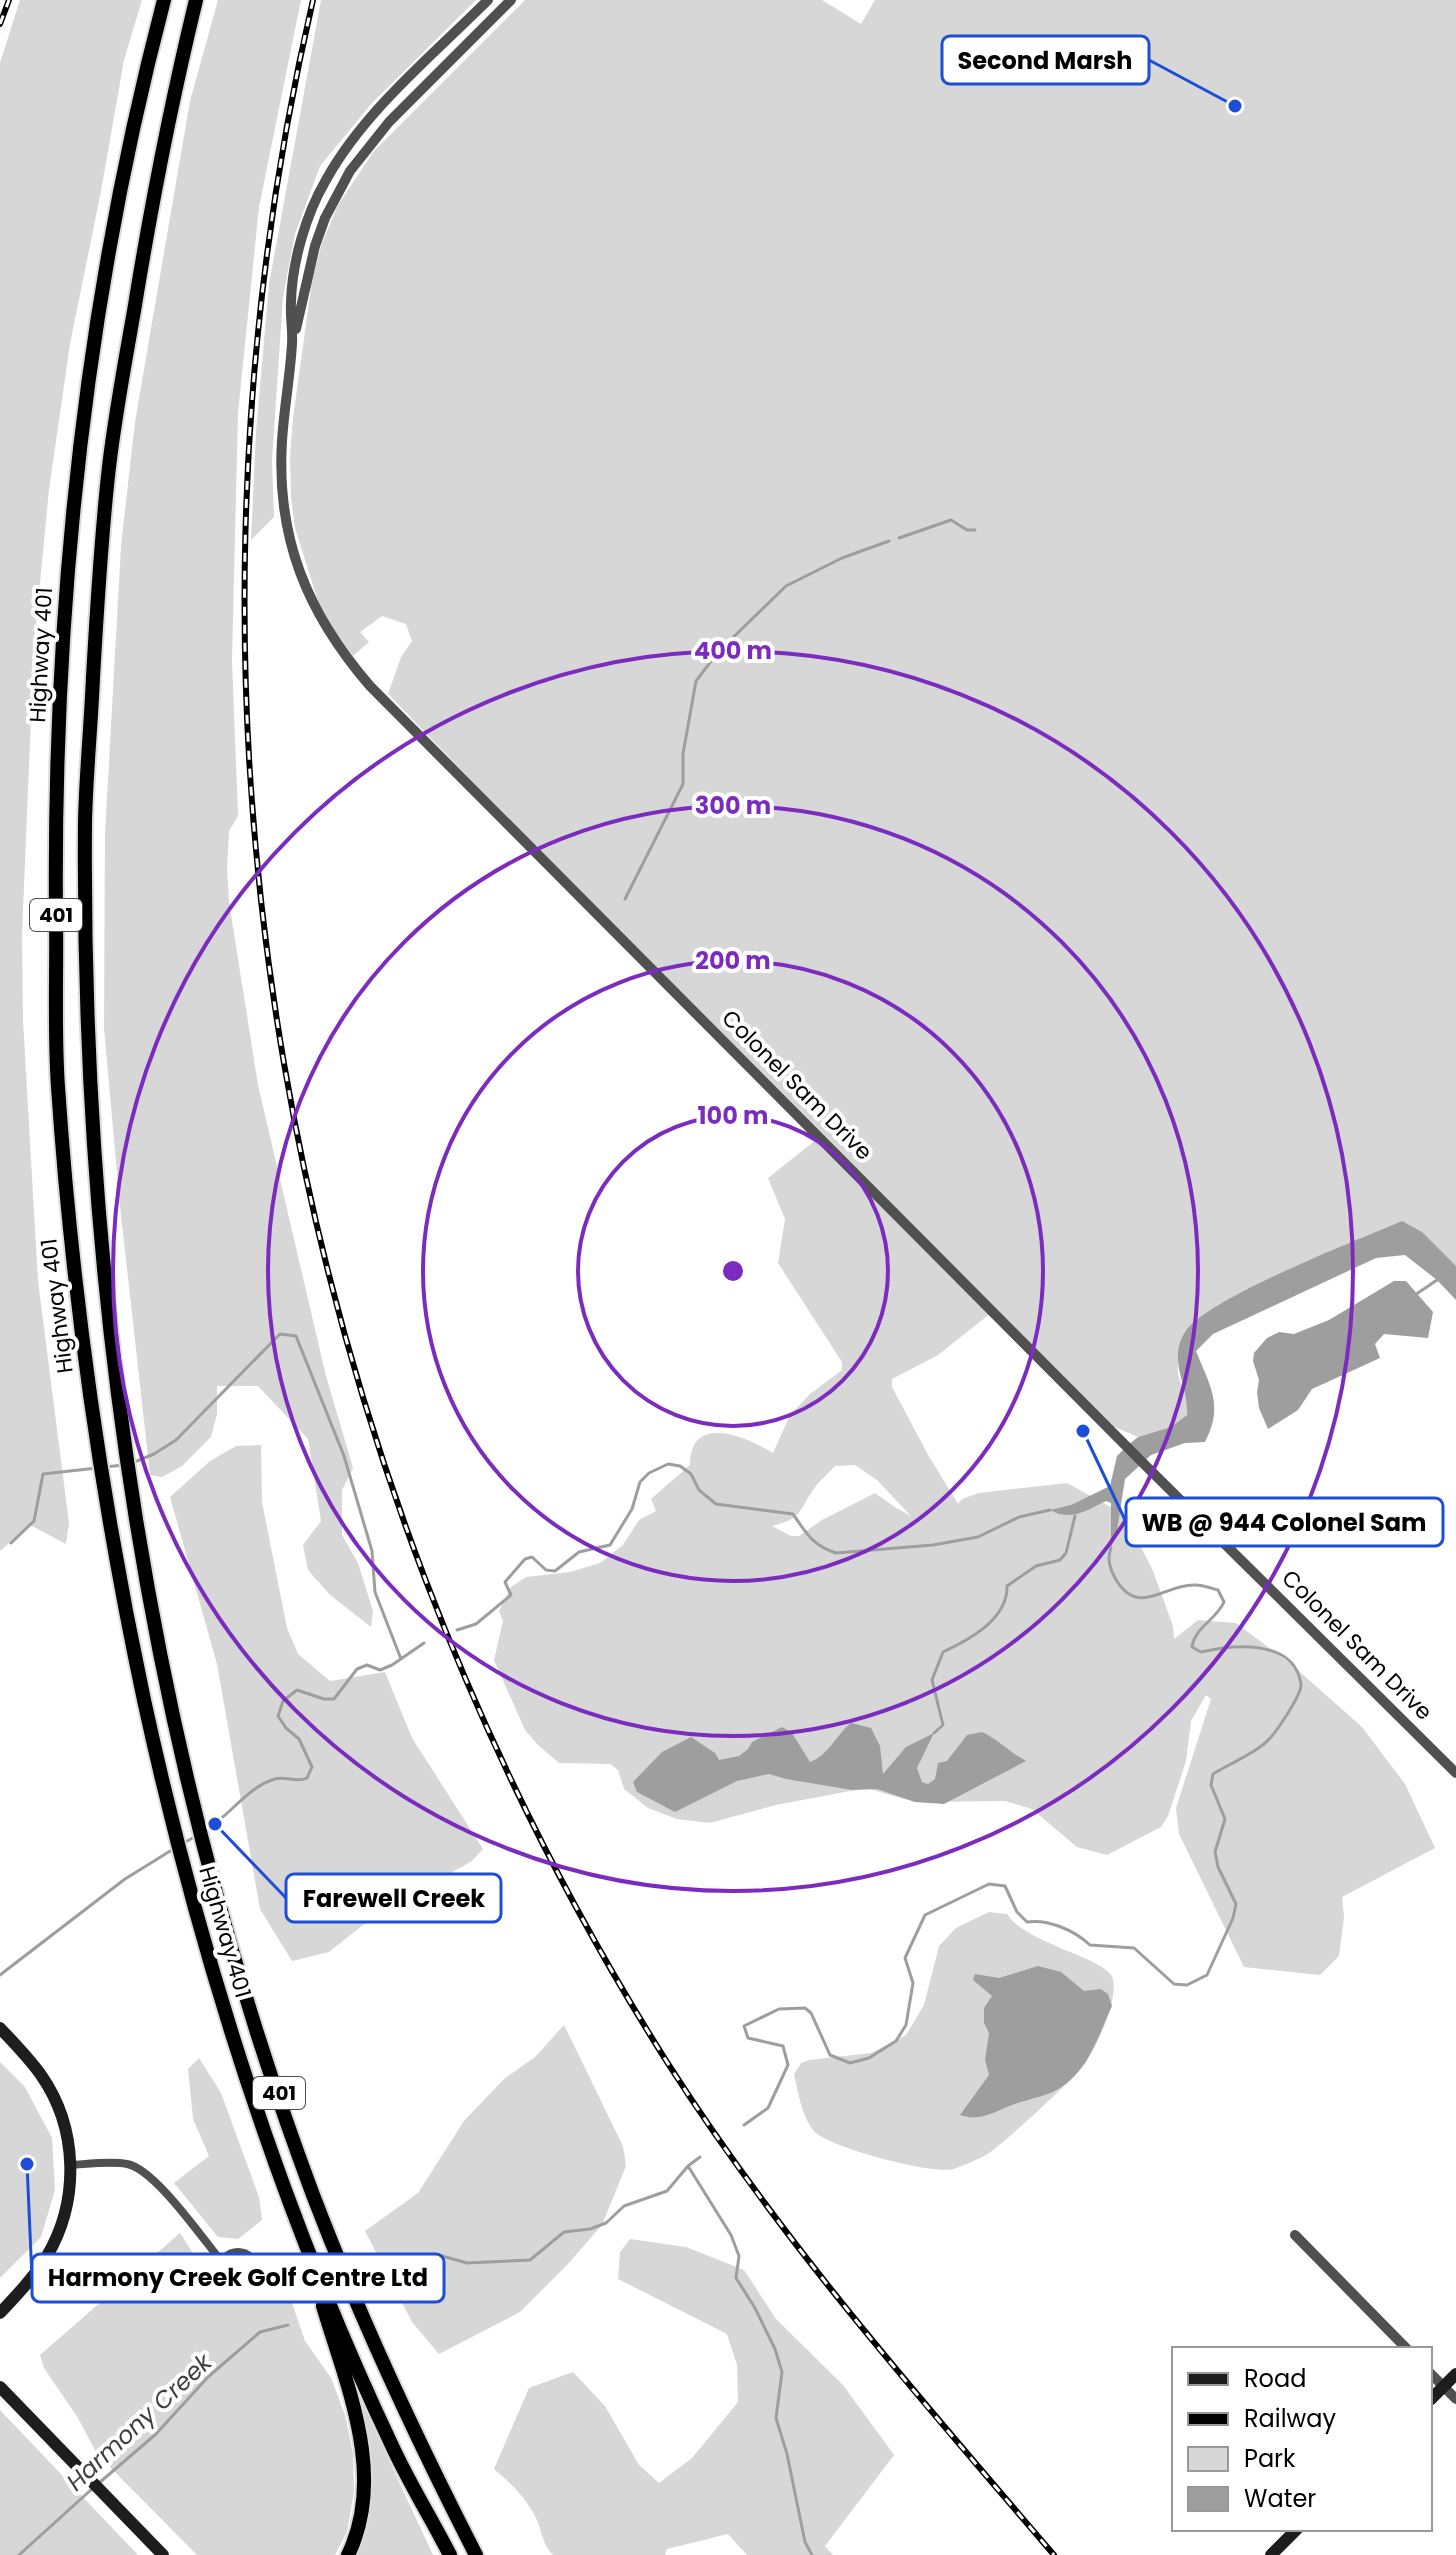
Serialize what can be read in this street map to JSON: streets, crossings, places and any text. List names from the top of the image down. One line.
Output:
{"streets":{"highway":["Highway 401","401"],"street":["Colonel Sam Drive"]},"water":["Harmony Creek"],"places":["Second Marsh","WB @ 944 Colonel Sam","Farewell Creek","Harmony Creek Golf Centre Ltd"],"legend":["Road","Railway","Park","Water"],"rings":["400 m","300 m","200 m","100 m"]}
